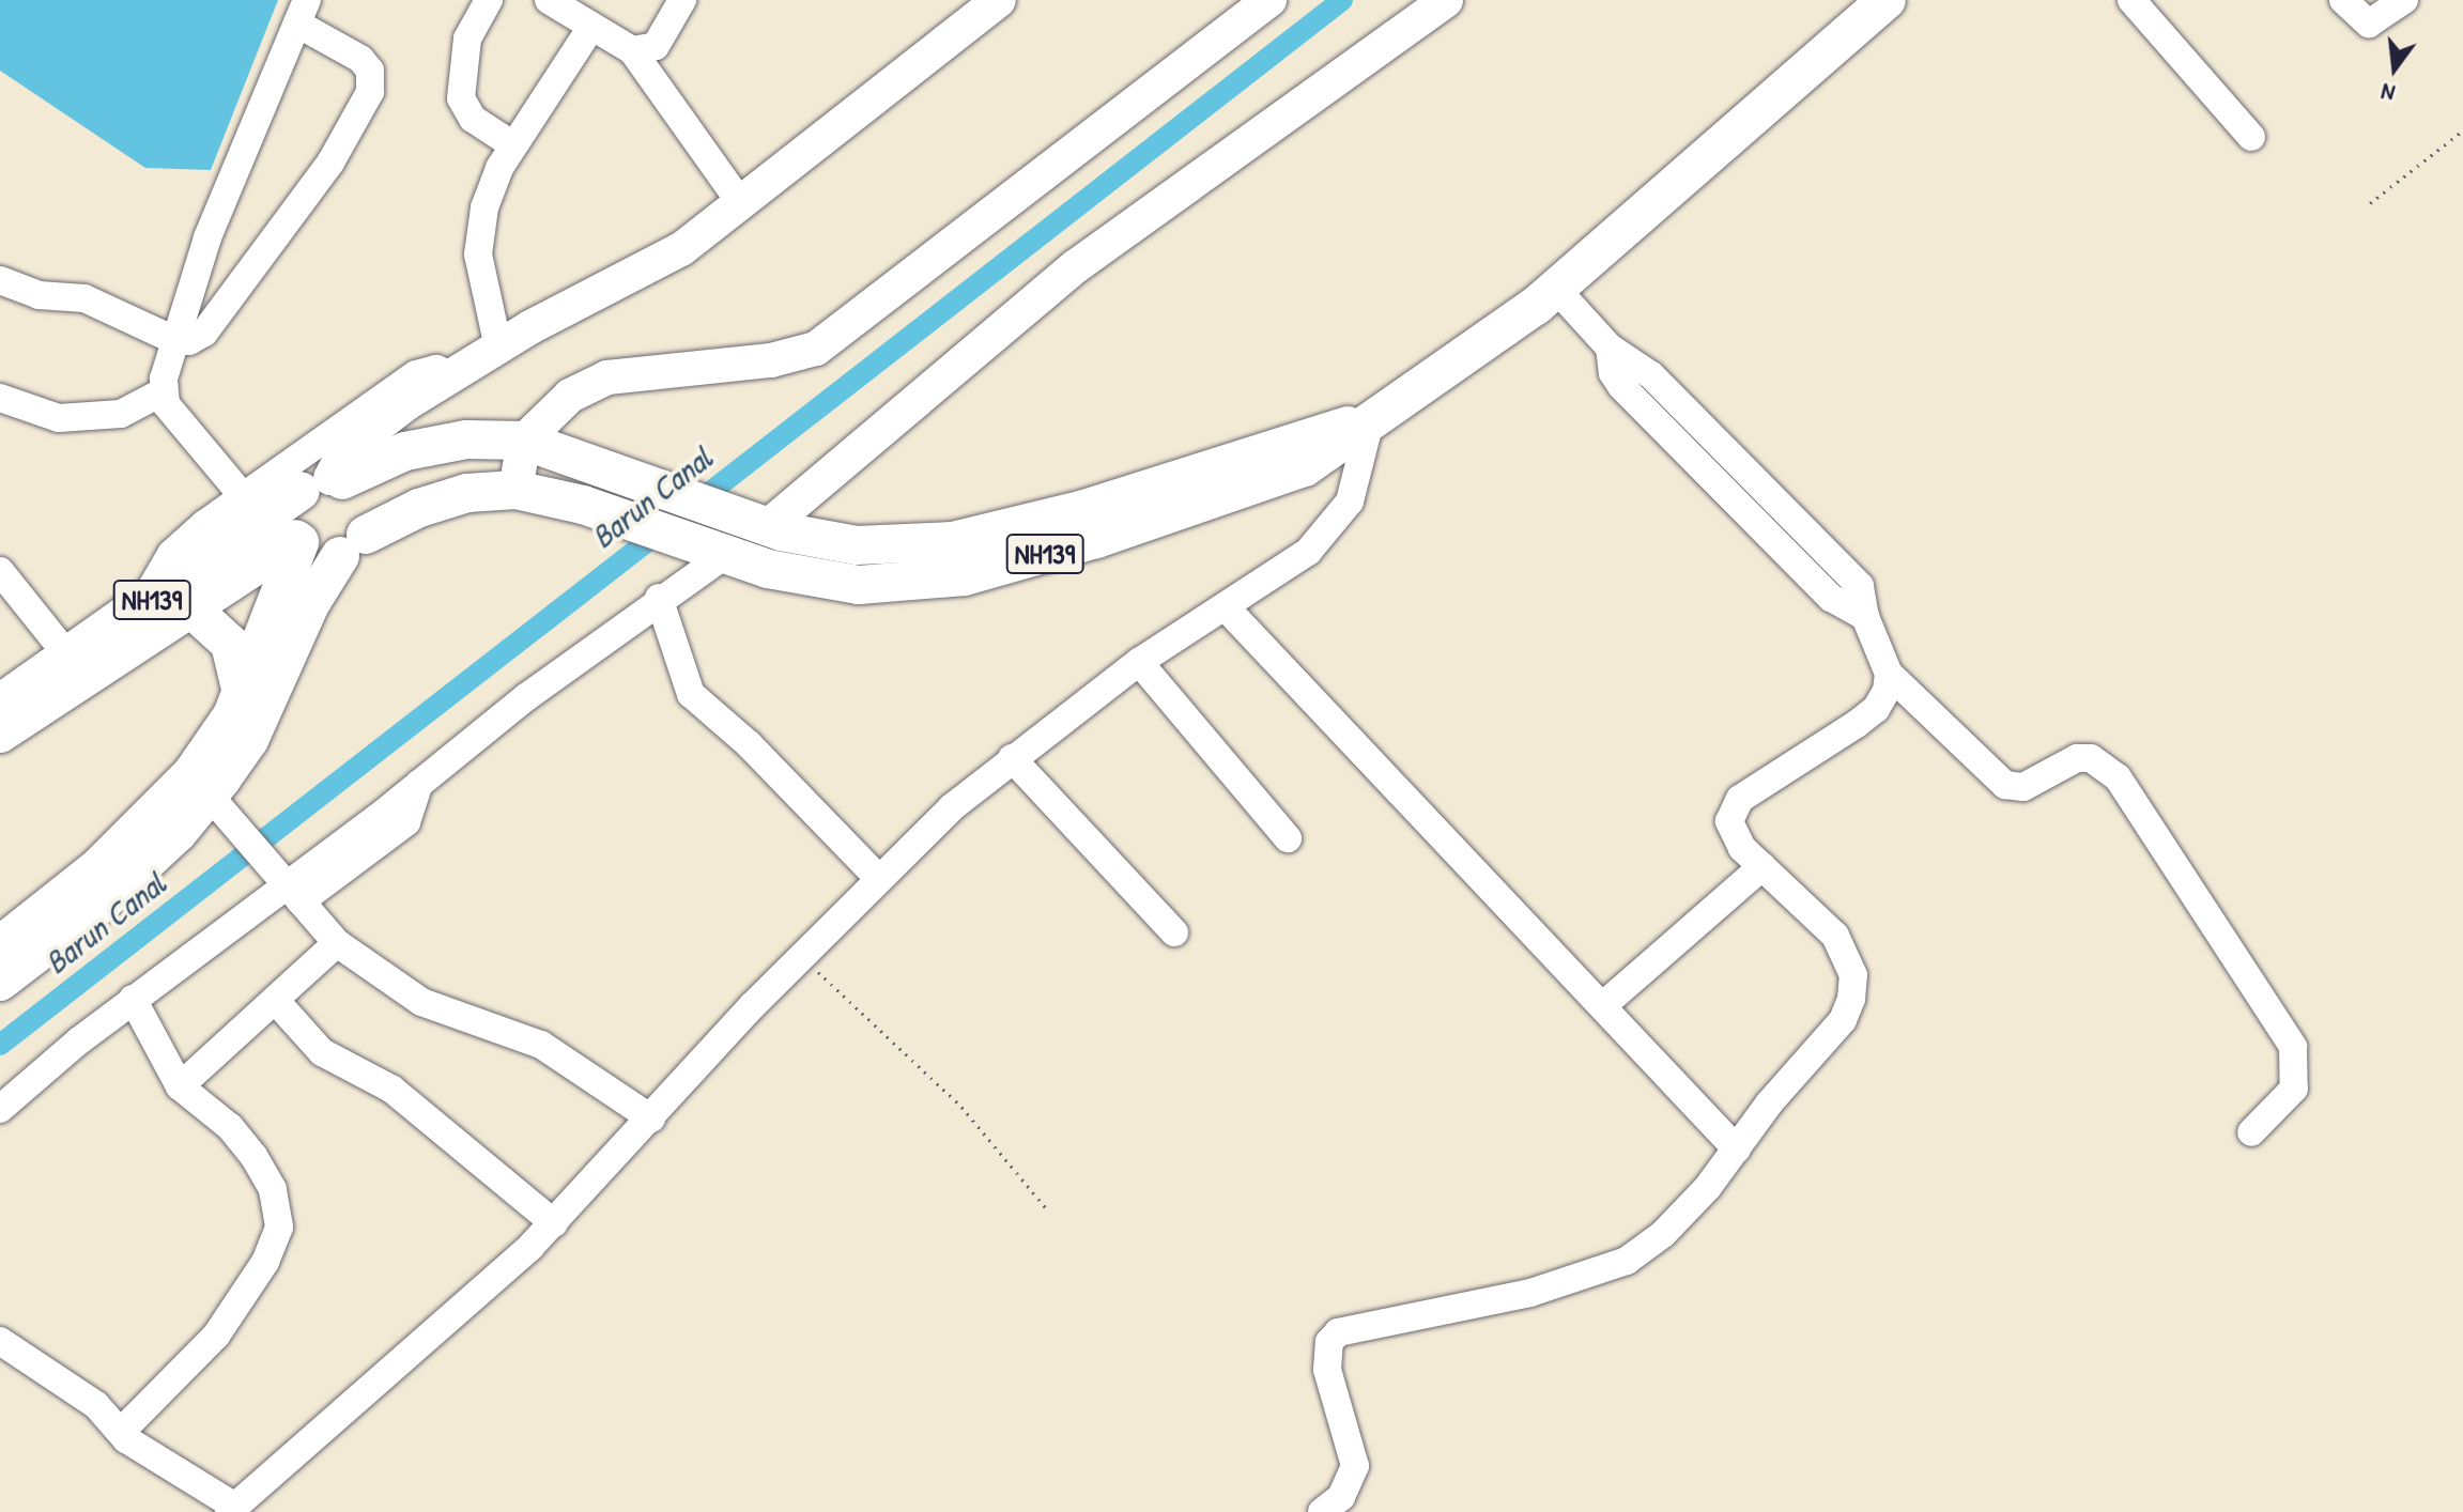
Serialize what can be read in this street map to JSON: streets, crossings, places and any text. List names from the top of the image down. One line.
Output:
{"streets":{"highway":["NH139"]},"water":["Barun Canal"],"north":"bottom"}
